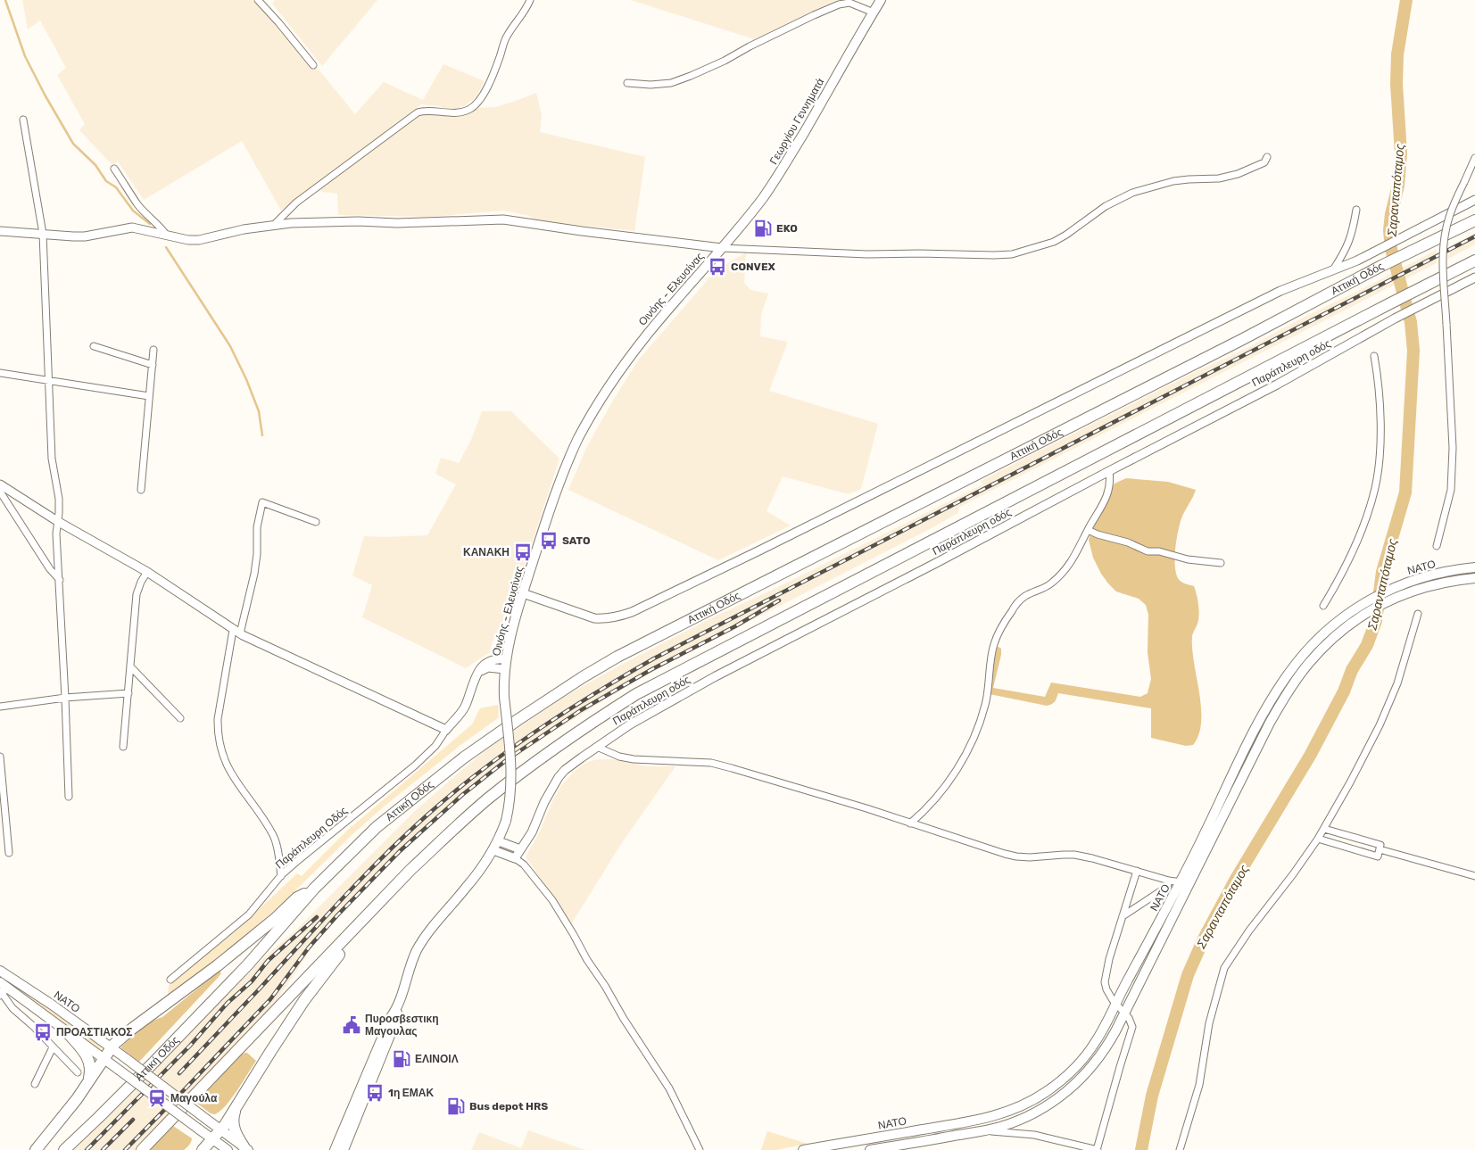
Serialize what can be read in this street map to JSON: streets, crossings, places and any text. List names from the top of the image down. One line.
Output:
{"streets":{"highway":["Αττική Οδός"],"main road":["Γεωργίου Γεννηματά","Οινόης - Ελευσίνας","ΝΑΤΟ"],"street":["Παράπλευρη οδός","Παράπλευρη Οδός"]},"crossings":[["Γεωργίου Γεννηματά","Οινόης - Ελευσίνας"]],"water":["Σαρανταπόταμος"],"places":{"fuel station":["EKO","ΕΛΙΝΟΙΛ","Bus depot HRS"],"bus stop":["CONVEX","SATO","ΚΑΝΑΚΗ","ΠΡΟΑΣΤΙΑΚΟΣ","1η ΕΜΑΚ"],"public building":["Πυροσβεστικη Μαγουλας"],"station":["Μαγούλα"]}}
